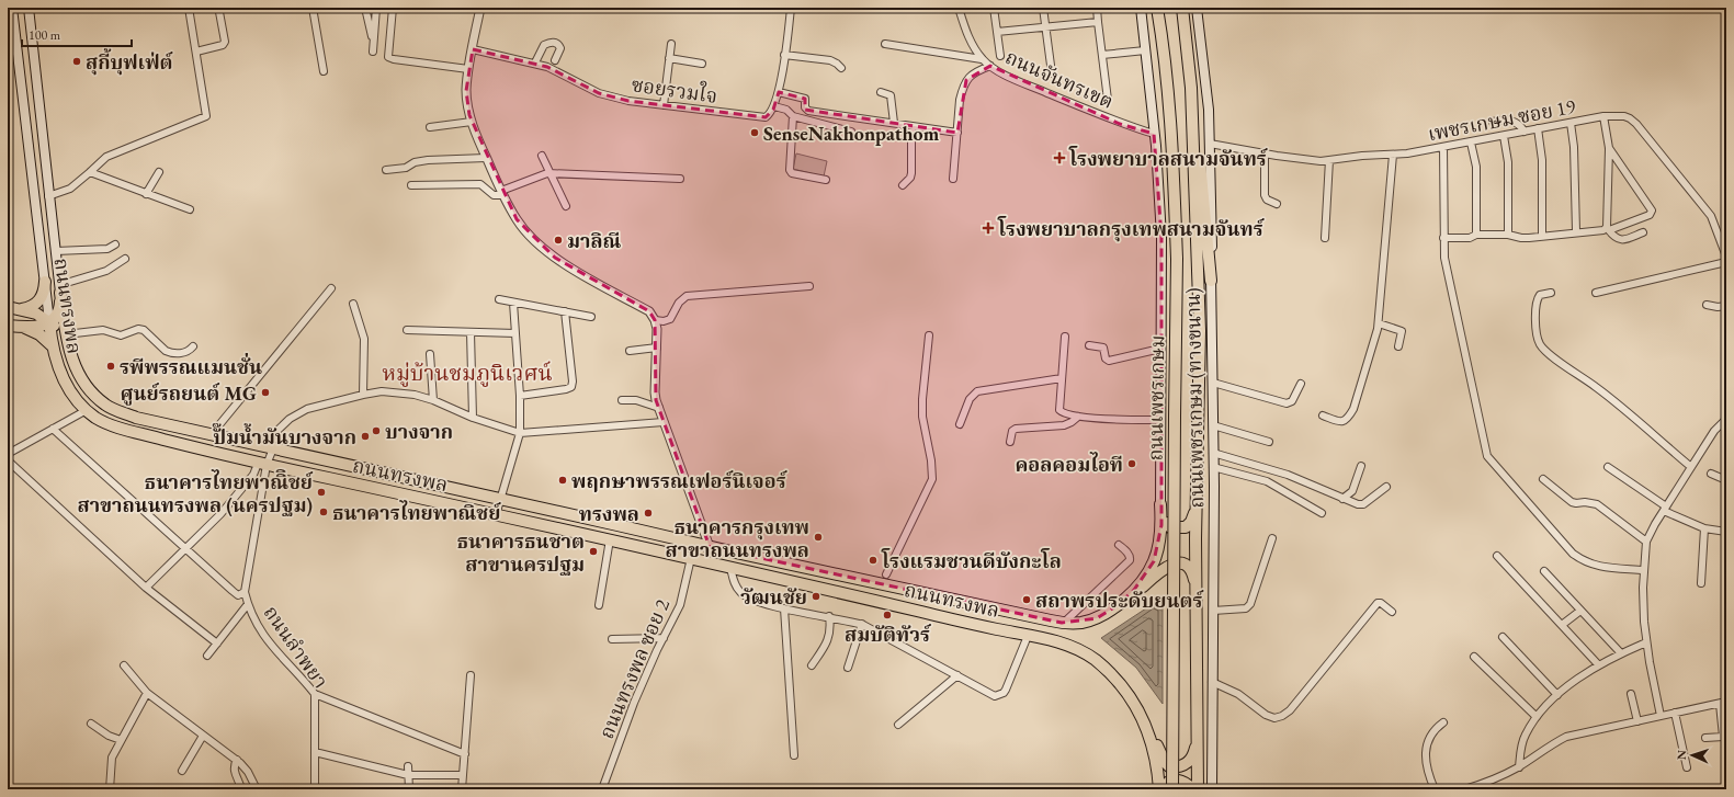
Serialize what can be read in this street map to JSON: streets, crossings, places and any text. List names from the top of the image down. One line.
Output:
{"streets":{"highway":["ถนนทรงพล","ถนนเพชรเกษม"],"main road":["ถนนเพชรเกษม (ทางขนาน)"],"street":["ถนนจันทรเขต","ซอยรวมใจ","เพชรเกษม ซอย 19","ถนนลำพยา","ถนนทรงพล ซอย 2"]},"crossings":[["ถนนจันทรเขต","ถนนเพชรเกษม (ทางขนาน)"],["เพชรเกษม ซอย 19","ถนนเพชรเกษม (ทางขนาน)"],["ถนนทรงพล","ถนนเพชรเกษม (ทางขนาน)"],["ถนนทรงพล","ถนนลำพยา"],["ถนนทรงพล","ถนนทรงพล ซอย 2"]],"districts":["หมู่บ้านชมภูนิเวศน์"],"places":{"other":["สุกี้บุฟเฟ่ต์","SenseNakhonpathom","มาลิณี","รพีพรรณแมนชั่น","ศูนย์รถยนต์ MG","บางจาก","ปั๊มน้ำมันบางจาก","คอลคอมไอที","พฤกษาพรรณเฟอร์นิเจอร์","ธนาคารไทยพาณิิชย์ สาขาถนนทรงพล (นครปฐม)","ธนาคารไทยพาณิชย์","ทรงพล","ธนาคารกรุงเทพ สาขาถนนทรงพล","ธนาคารธนชาต สาขานครปฐม","โรงแรมชวนดีบังกะโล","วัฒนชัย","สถาพรประดับยนตร์","สมบัติทัวร์"],"health":["โรงพยาบาลสนามจันทร์","โรงพยาบาลกรุงเทพสนามจันทร์"]},"scale_bar":"100 m","north":"left"}
